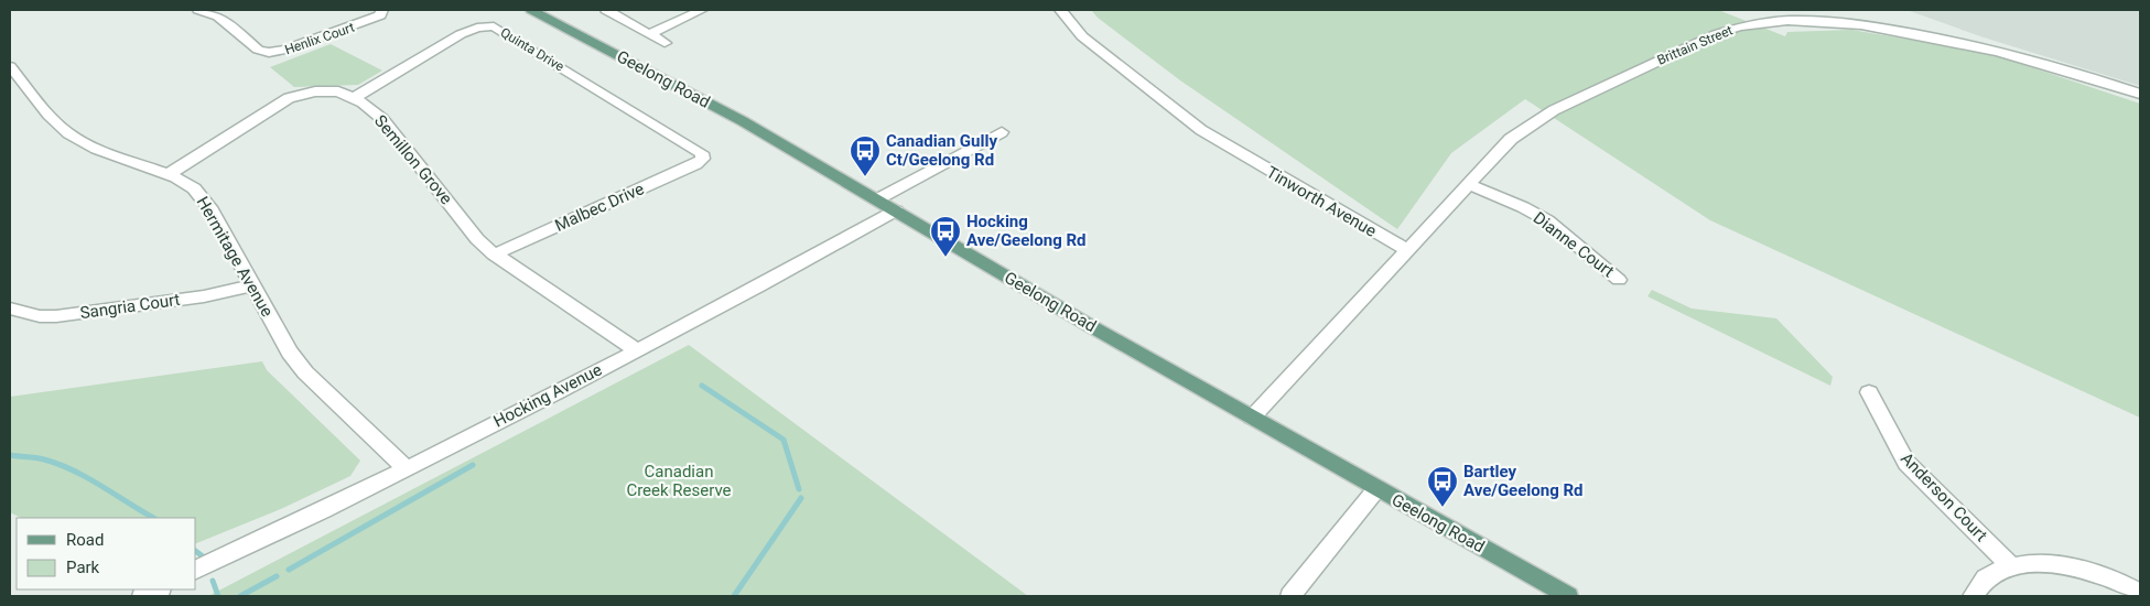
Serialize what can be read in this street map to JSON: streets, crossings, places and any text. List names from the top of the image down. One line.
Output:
{"streets":{"main road":["Geelong Road"],"street":["Henlix Court","Brittain Street","Quinta Drive","Semillon Grove","Tinworth Avenue","Malbec Drive","Dianne Court","Hermitage Avenue","Sangria Court","Hocking Avenue","Anderson Court"]},"crossings":[["Brittain Street","Tinworth Avenue"],["Brittain Street","Dianne Court"],["Quinta Drive","Semillon Grove"],["Quinta Drive","Malbec Drive"],["Geelong Road","Hocking Avenue"],["Semillon Grove","Malbec Drive"],["Semillon Grove","Hermitage Avenue"],["Semillon Grove","Hocking Avenue"],["Hermitage Avenue","Sangria Court"],["Hermitage Avenue","Hocking Avenue"]],"parks":["Canadian Creek Reserve"],"places":{"bus stop":["Canadian Gully Ct/Geelong Rd","Hocking Ave/Geelong Rd","Bartley Ave/Geelong Rd"]},"legend":["Road","Park"]}
